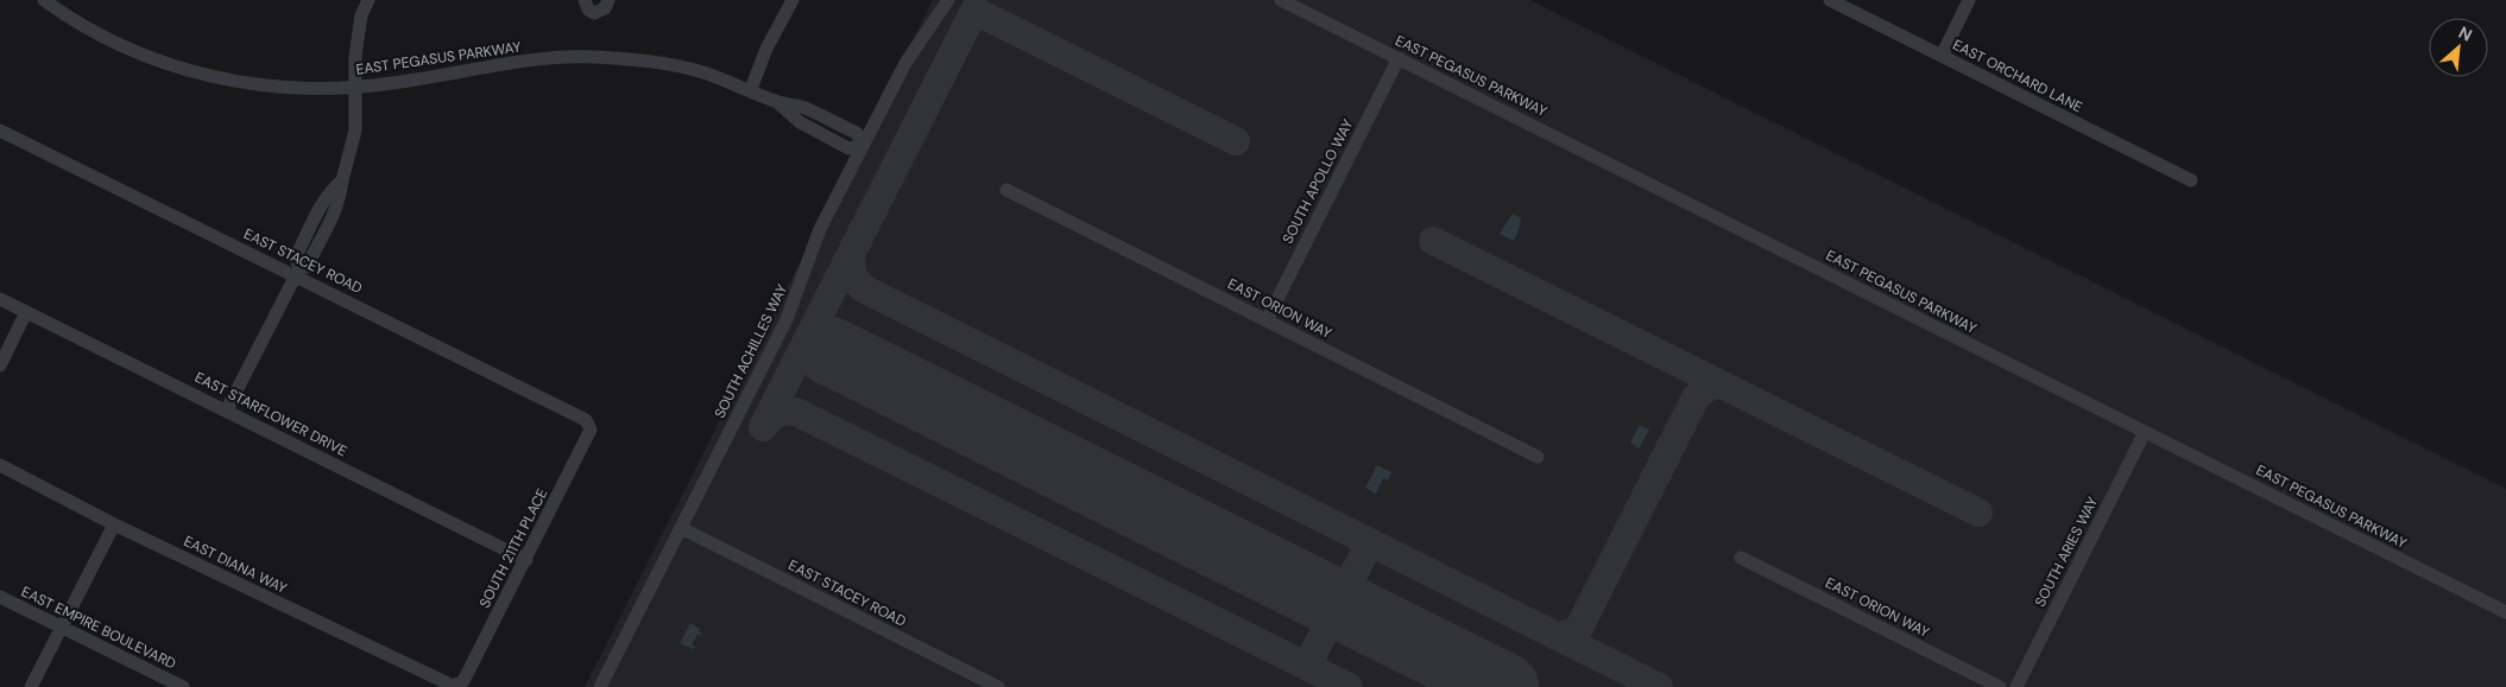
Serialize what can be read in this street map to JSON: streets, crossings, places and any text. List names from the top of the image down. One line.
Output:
{"streets":{"street":["EAST PEGASUS PARKWAY","EAST ORCHARD LANE","SOUTH APOLLO WAY","EAST STACEY ROAD","EAST ORION WAY","SOUTH ACHILLES WAY","EAST STARFLOWER DRIVE","SOUTH 211TH PLACE","SOUTH ARIES WAY","EAST DIANA WAY","EAST EMPIRE BOULEVARD"]},"crossings":[["EAST PEGASUS PARKWAY","SOUTH APOLLO WAY"],["EAST PEGASUS PARKWAY","SOUTH ACHILLES WAY"],["EAST PEGASUS PARKWAY","SOUTH ARIES WAY"],["SOUTH APOLLO WAY","EAST ORION WAY"],["EAST STACEY ROAD","SOUTH ACHILLES WAY"],["EAST STACEY ROAD","SOUTH 211TH PLACE"],["EAST STARFLOWER DRIVE","SOUTH 211TH PLACE"],["SOUTH 211TH PLACE","EAST DIANA WAY"]],"north":"top right"}
